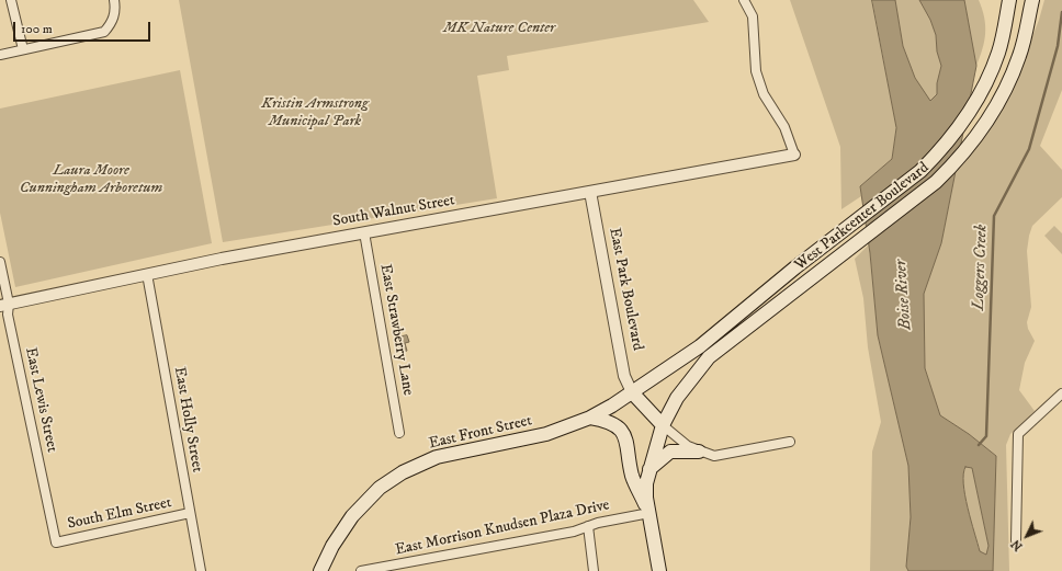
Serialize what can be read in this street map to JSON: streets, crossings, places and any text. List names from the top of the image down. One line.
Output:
{"streets":{"main road":["West Parkcenter Boulevard","East Front Street"],"street":["South Walnut Street","East Park Boulevard","East Strawberry Lane","East Lewis Street","East Holly Street","South Elm Street","East Morrison Knudsen Plaza Drive"]},"crossings":[["South Walnut Street","East Park Boulevard"],["South Walnut Street","East Strawberry Lane"],["South Walnut Street","East Lewis Street"],["South Walnut Street","East Holly Street"],["West Parkcenter Boulevard","East Park Boulevard"],["West Parkcenter Boulevard","East Front Street"],["East Lewis Street","South Elm Street"],["East Holly Street","South Elm Street"]],"water":["Loggers Creek","Boise River"],"parks":["MK Nature Center","Kristin Armstrong Municipal Park","Laura Moore Cunningham Arboretum"],"scale_bar":"100 m","north":"bottom left"}
